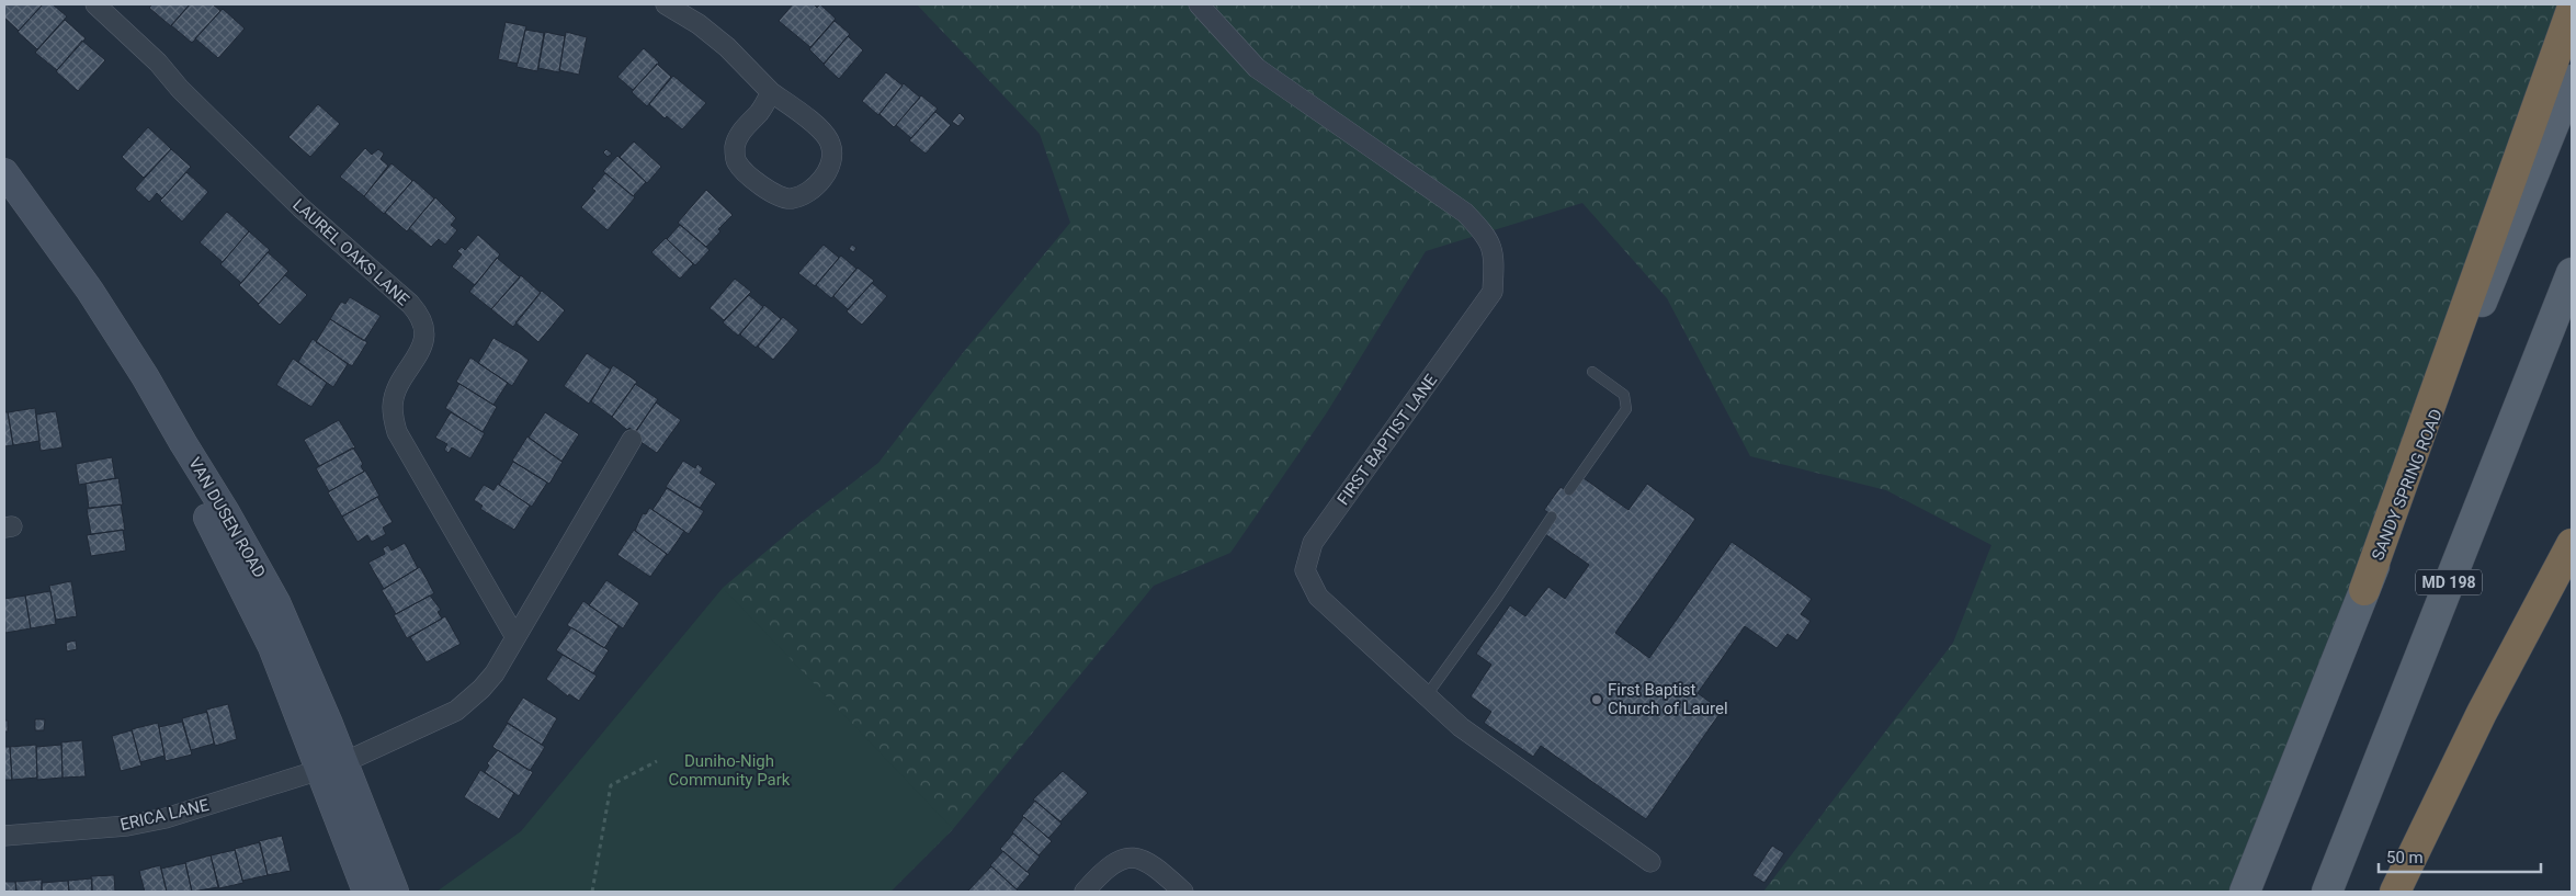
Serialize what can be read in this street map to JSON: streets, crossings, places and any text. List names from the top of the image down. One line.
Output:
{"streets":{"main road":["SANDY SPRING ROAD","VAN DUSEN ROAD","MD 198"],"street":["LAUREL OAKS LANE","FIRST BAPTIST LANE","ERICA LANE"]},"crossings":[["VAN DUSEN ROAD","ERICA LANE"]],"parks":["Duniho-Nigh Community Park"],"places":["First Baptist Church of Laurel"],"scale_bar":"50 m"}
